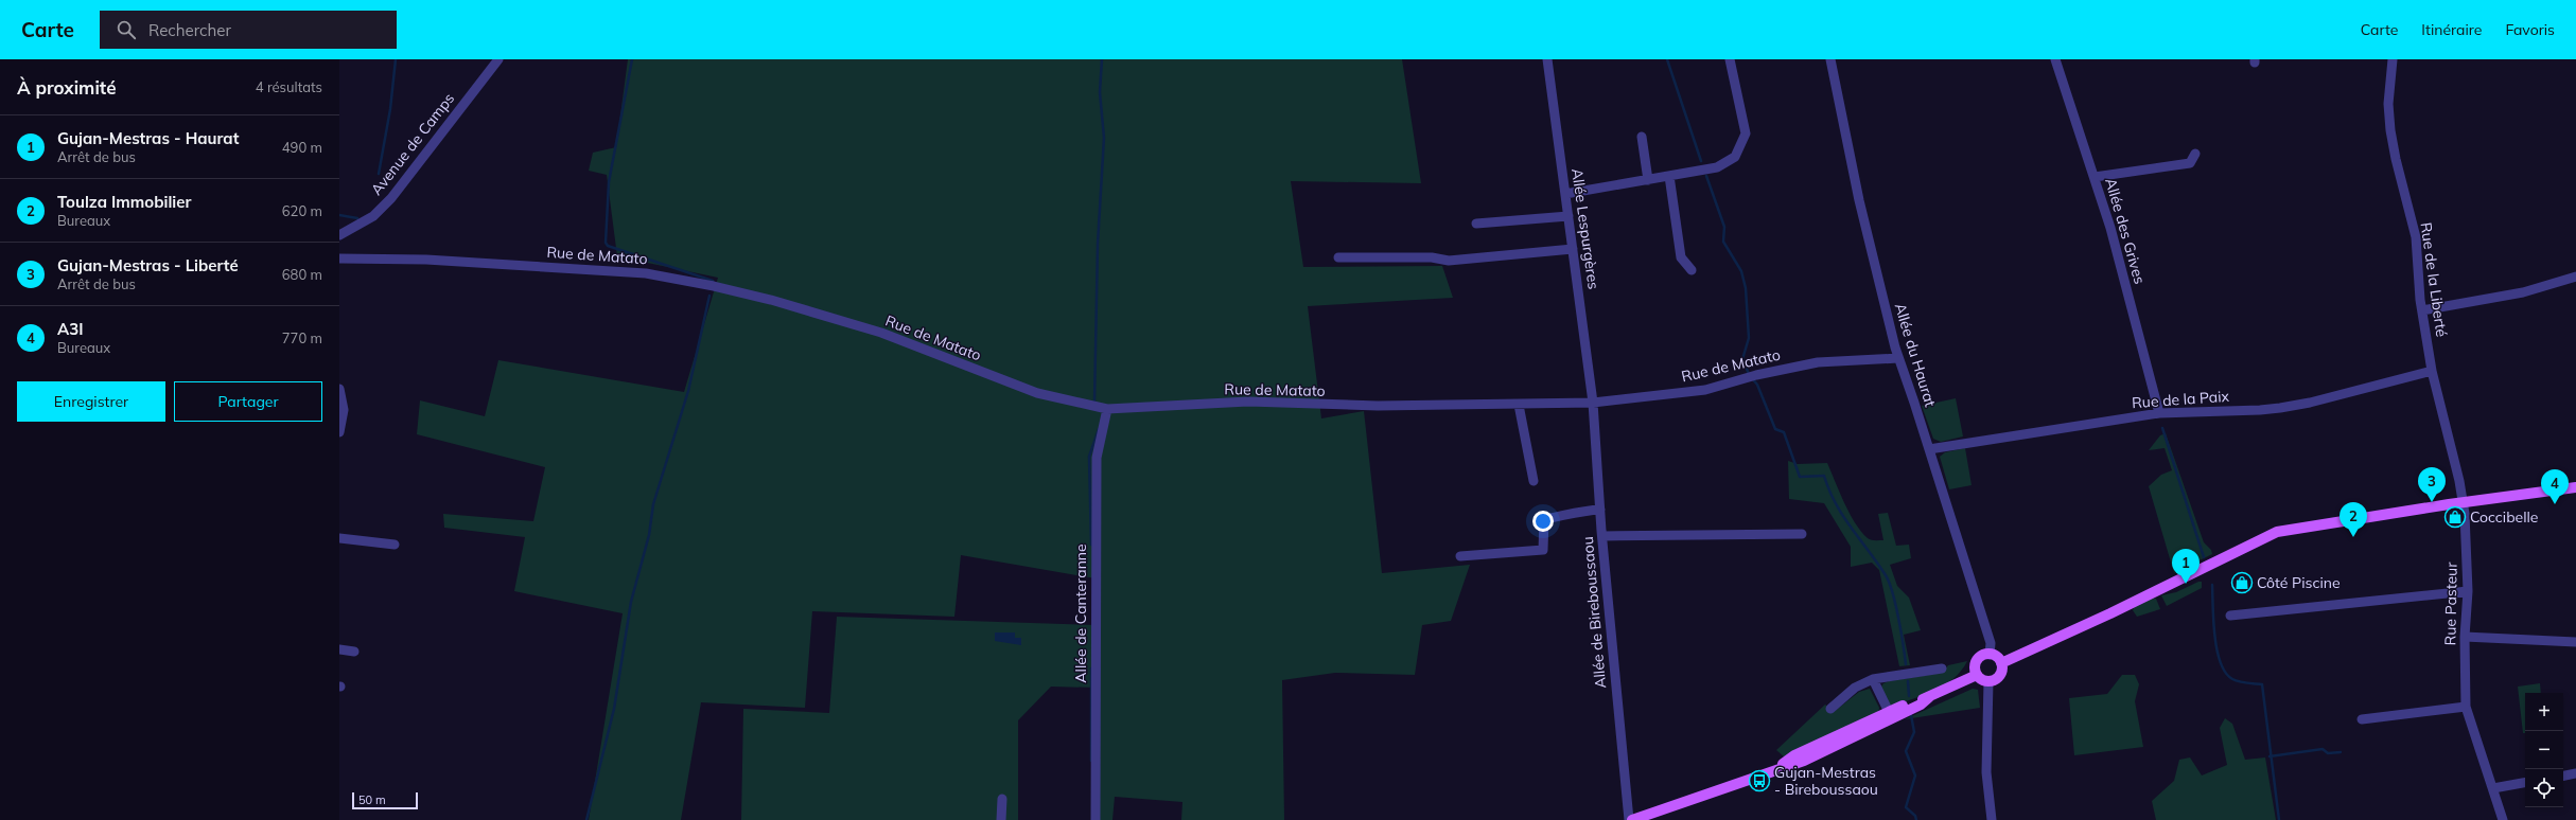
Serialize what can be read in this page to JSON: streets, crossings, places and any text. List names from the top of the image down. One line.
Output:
{"streets":{"street":["Avenue de Camps","Allée Lespurgères","Allée des Grives","Rue de Matato","Rue de la Liberté","Allée du Haurat","Rue de la Paix","Rue Pasteur","Allée de Bireboussaou","Allée de Canteranne"]},"crossings":[["Allée Lespurgères","Rue de Matato"],["Allée Lespurgères","Allée de Bireboussaou"],["Allée des Grives","Rue de la Paix"],["Rue de Matato","Allée du Haurat"],["Rue de Matato","Allée de Bireboussaou"],["Rue de Matato","Allée de Canteranne"],["Rue de la Liberté","Rue de la Paix"],["Rue de la Liberté","Rue Pasteur"],["Allée du Haurat","Rue de la Paix"]],"places":{"shop":["Coccibelle","Côté Piscine"],"bus stop":["Gujan-Mestras - Bireboussaou"]},"scale_bar":"50 m","page":{"header":"Carte","search":"Rechercher","nav":["Carte","Itinéraire","Favoris"],"heading":["À proximité","4 résultats"],"list":[{"mark":"1","name":"Gujan-Mestras - Haurat","note":"Arrêt de bus","value":"490 m"},{"mark":"2","name":"Toulza Immobilier","note":"Bureaux","value":"620 m"},{"mark":"3","name":"Gujan-Mestras - Liberté","note":"Arrêt de bus","value":"680 m"},{"mark":"4","name":"A3I","note":"Bureaux","value":"770 m"}],"buttons":["Enregistrer","Partager"],"pins":["3","4","2","1"],"map_buttons":["+","−"],"scale":"50 m"}}
